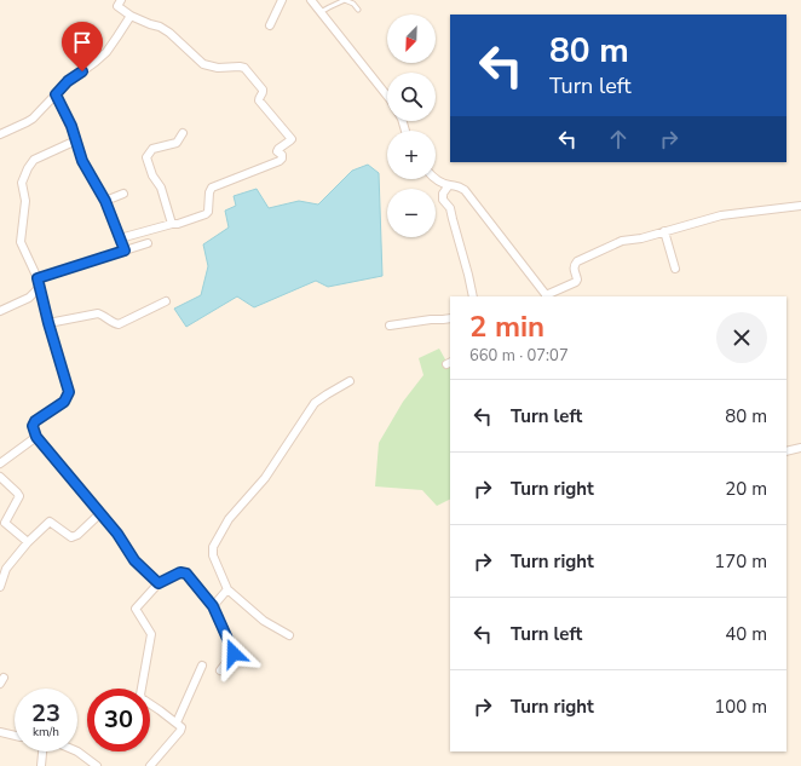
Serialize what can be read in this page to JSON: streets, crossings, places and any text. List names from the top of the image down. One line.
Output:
{"north":"bottom left","page":{"map_buttons":["+","−"],"turn":["80 m","Turn left"],"heading":["2 min","660 m · 07:07"],"list":[{"name":"Turn left","value":"80 m"},{"name":"Turn right","value":"20 m"},{"name":"Turn right","value":"170 m"},{"name":"Turn left","value":"40 m"},{"name":"Turn right","value":"100 m"}],"speed":"23 km/h","limit":"30"}}
